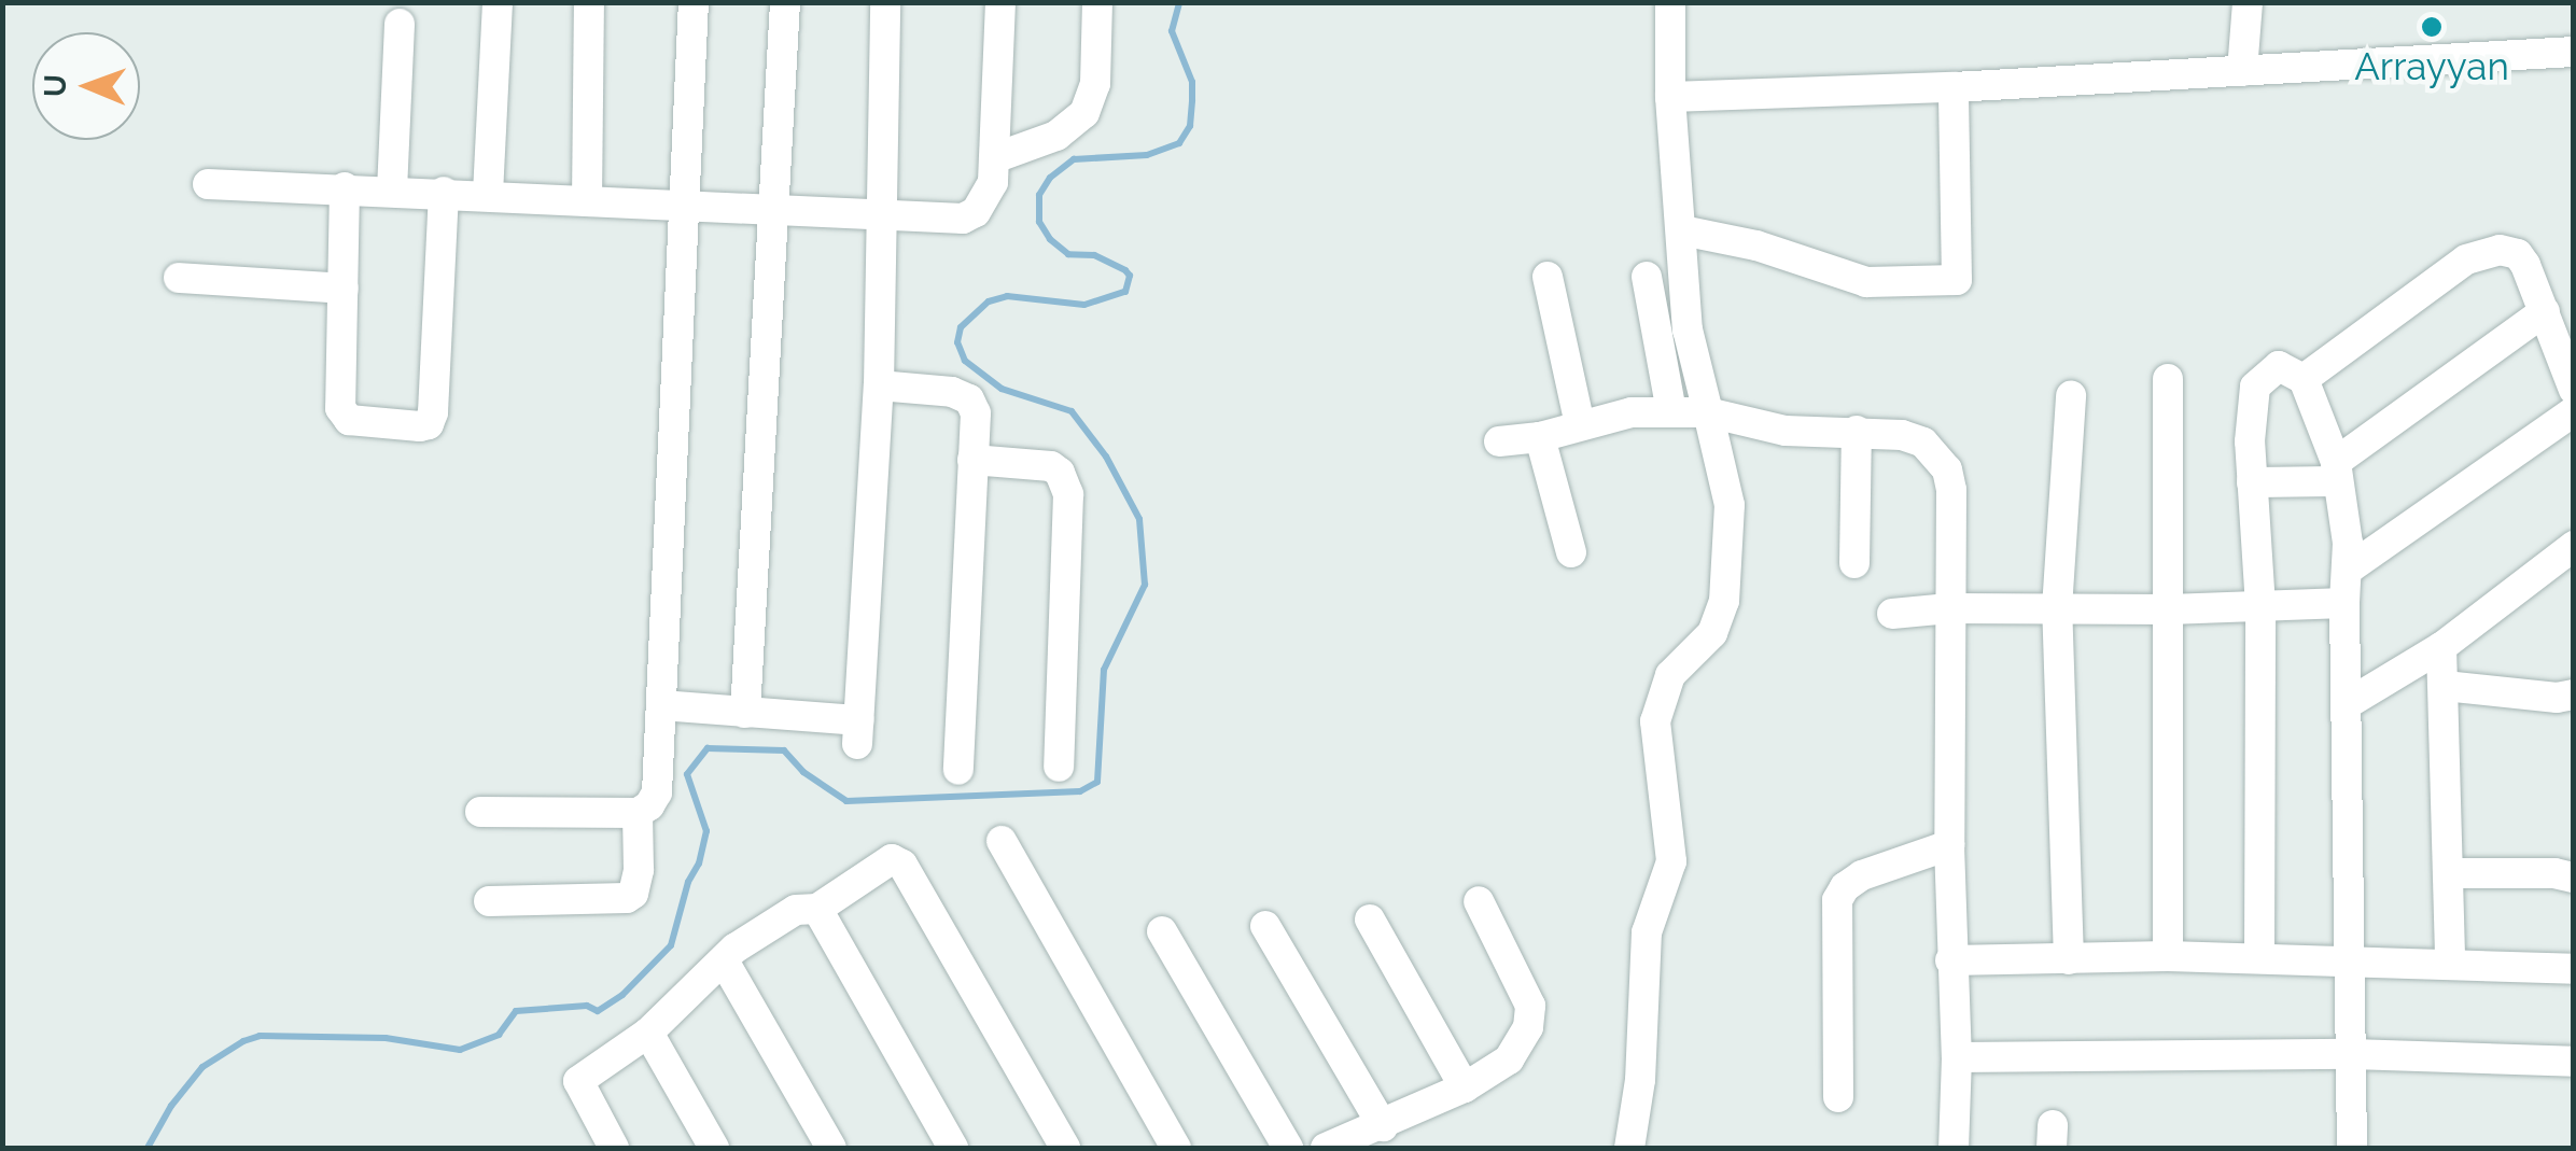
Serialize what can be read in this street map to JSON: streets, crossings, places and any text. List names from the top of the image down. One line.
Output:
{"places":["Arrayyan"],"north":"left"}
